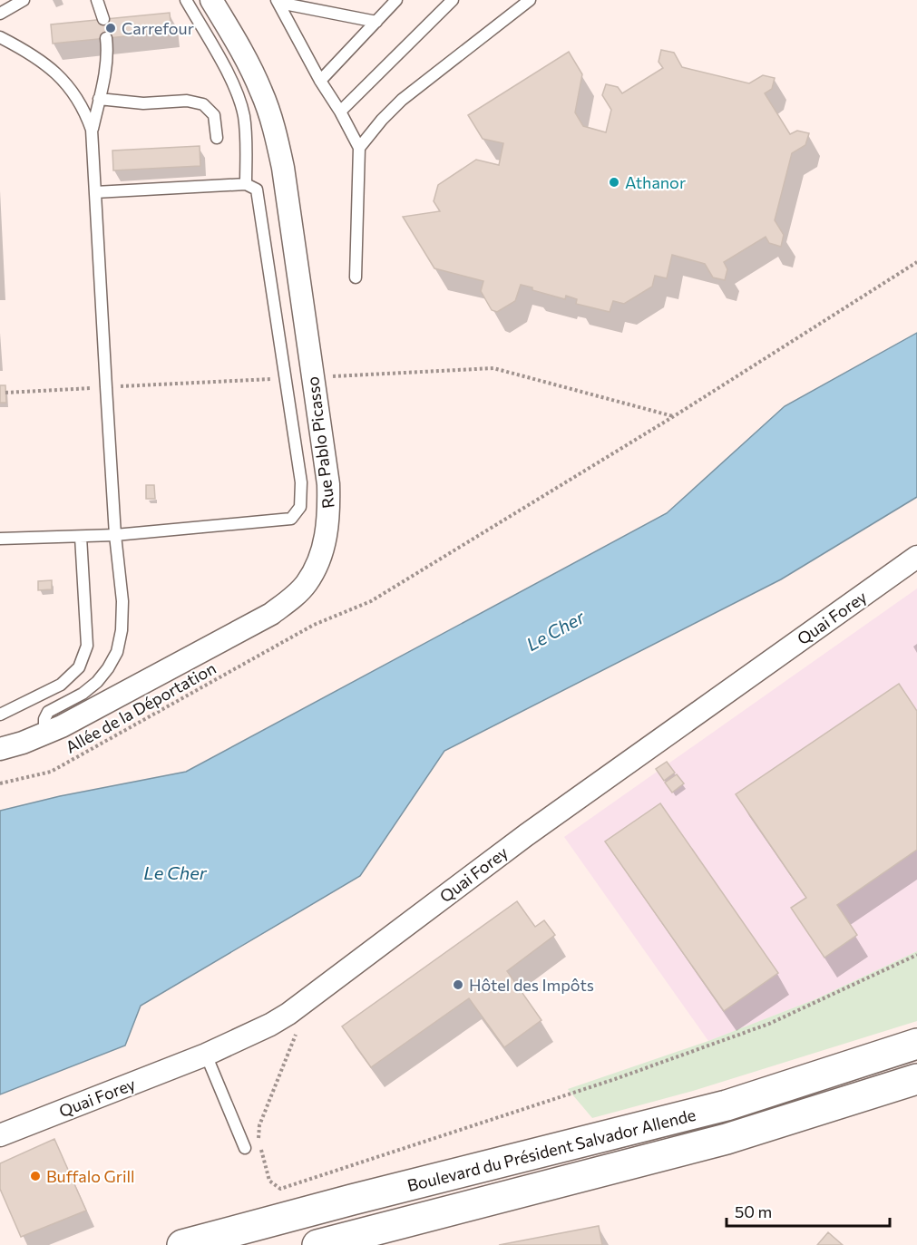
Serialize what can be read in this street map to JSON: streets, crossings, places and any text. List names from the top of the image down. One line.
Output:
{"streets":{"main road":["Boulevard du Président Salvador Allende"],"street":["Rue Pablo Picasso","Quai Forey"],"path":["Allée de la Déportation"]},"water":["Le Cher"],"places":["Carrefour","Athanor","Hôtel des Impôts","Buffalo Grill"],"scale_bar":"50 m"}
